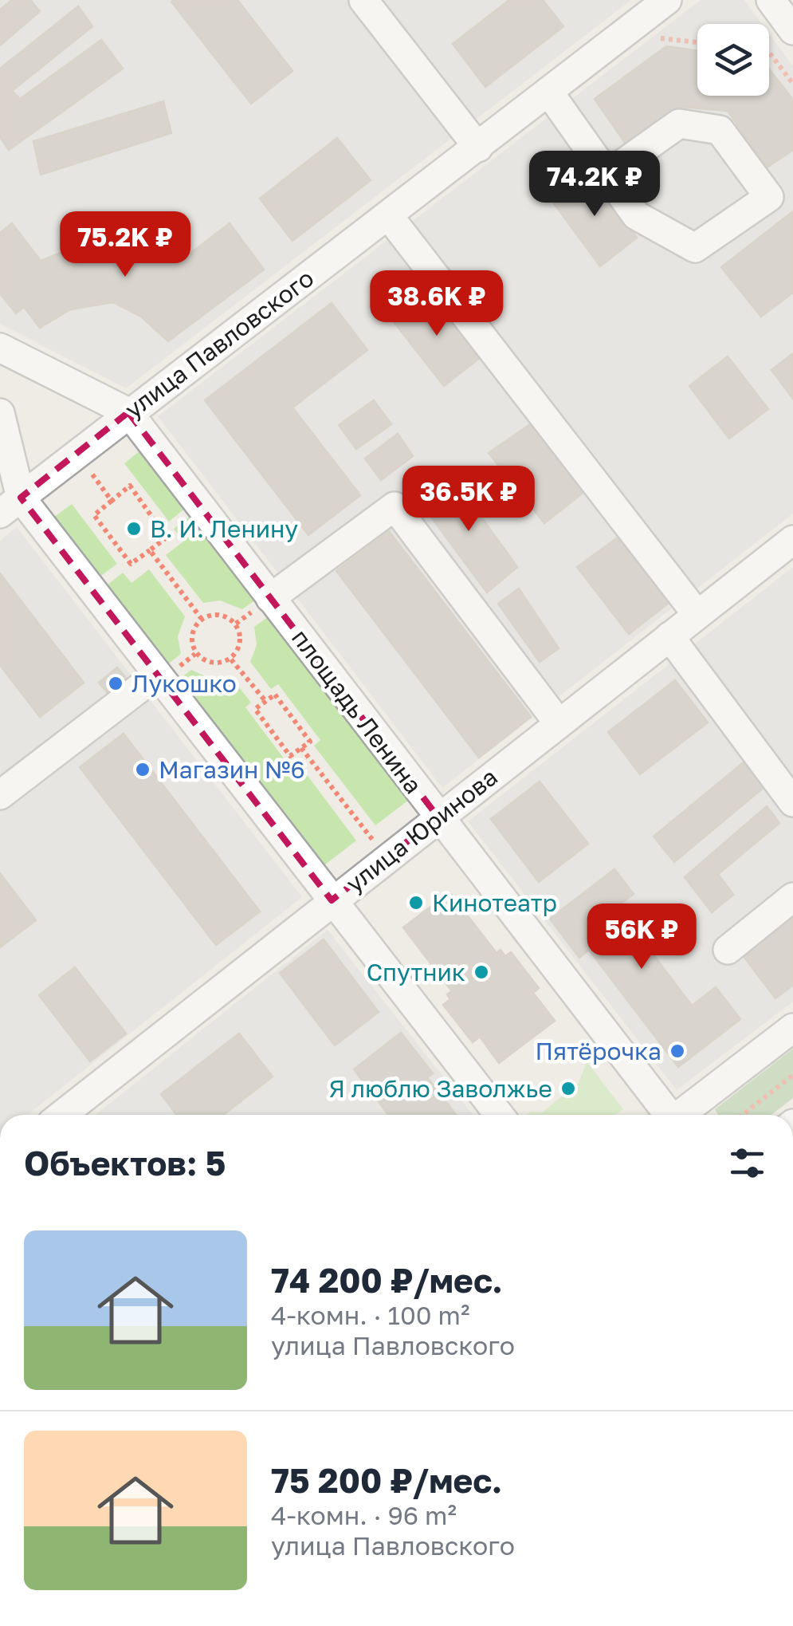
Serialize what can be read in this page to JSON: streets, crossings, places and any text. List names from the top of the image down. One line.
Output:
{"streets":{"street":["улица Павловского","площадь Ленина","улица Юринова"]},"crossings":[["улица Павловского","площадь Ленина"],["площадь Ленина","улица Юринова"]],"places":["В. И. Ленину","Лукошко","Магазин №6","Кинотеатр","Спутник","Пятёрочка","Я люблю Заволжье"],"page":{"price":["74.2K ₽","75.2K ₽","38.6K ₽","36.5K ₽","56K ₽"],"heading":"Объектов: 5","list":[{"name":"74 200 ₽/мес.","note":"4-комн. · 100 m² · улица Павловского"},{"name":"75 200 ₽/мес.","note":"4-комн. · 96 m² · улица Павловского"}]}}
